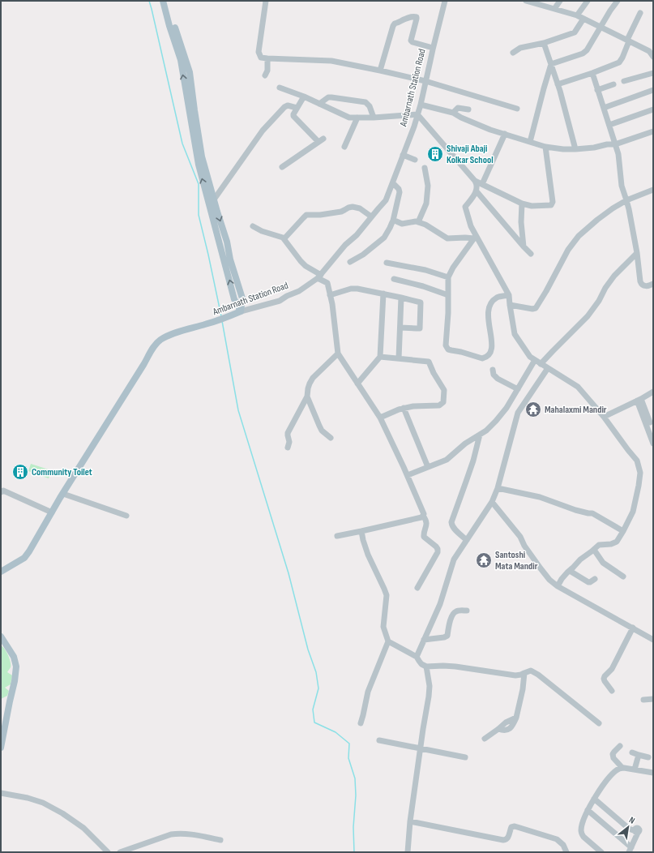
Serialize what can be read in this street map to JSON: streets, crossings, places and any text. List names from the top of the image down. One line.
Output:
{"streets":{"main road":["Ambarnath Station Road"]},"places":{"building":["Shivaji Abaji Kolkar School","Community Toilet"],"temple":["Mahalaxmi Mandir","Santoshi Mata Mandir"]},"north":"top right"}
